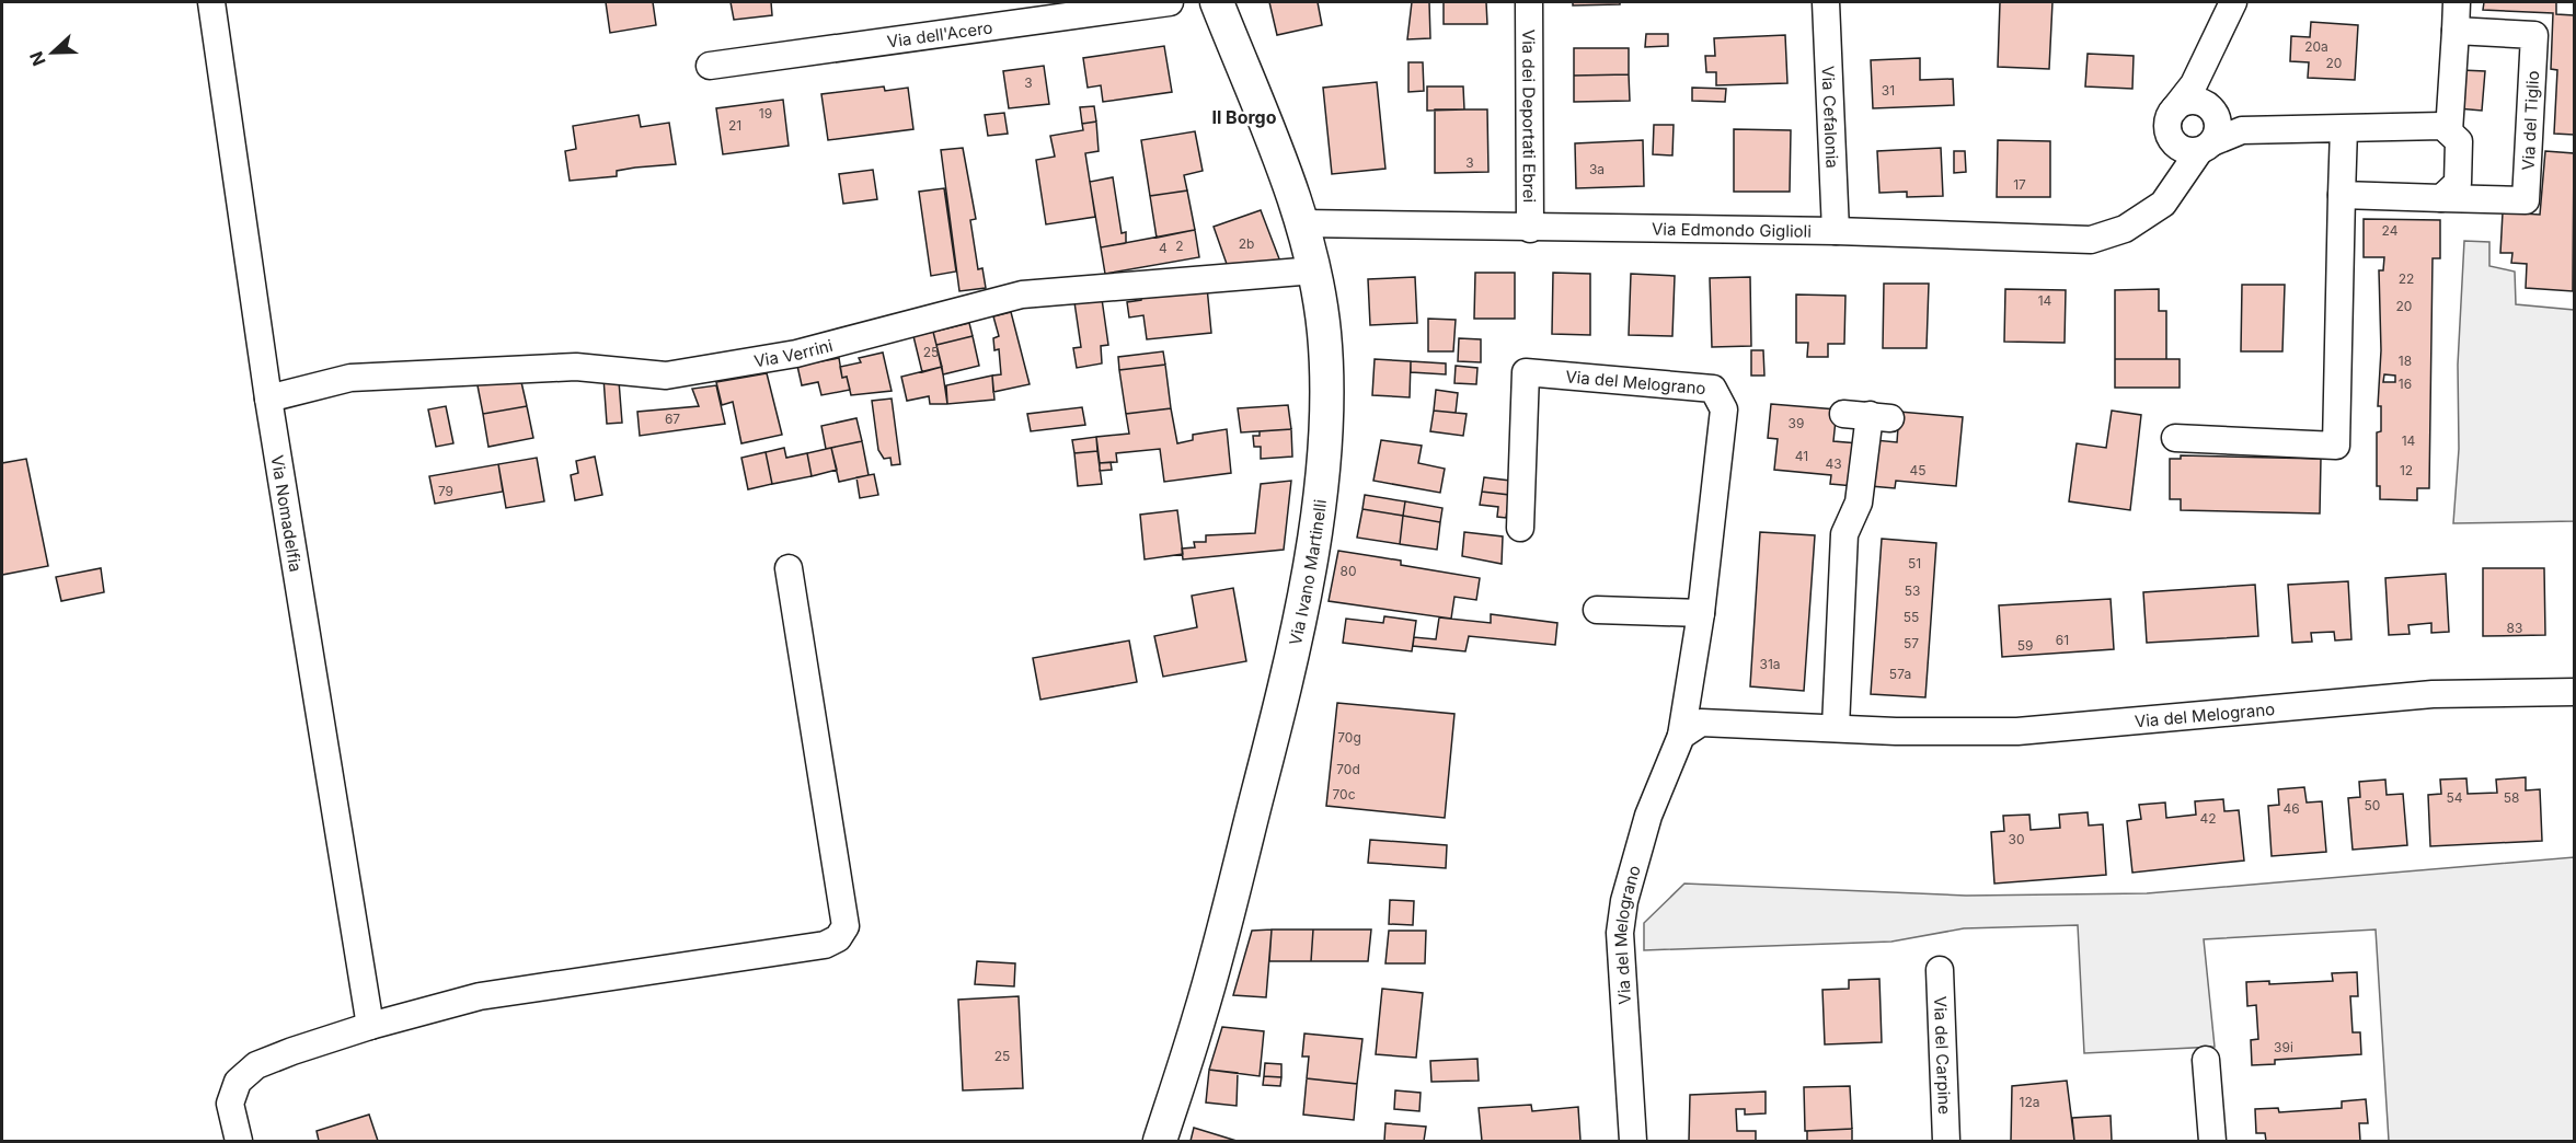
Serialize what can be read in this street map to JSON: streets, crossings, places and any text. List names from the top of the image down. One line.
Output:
{"streets":{"street":["Via dell'Acero","Via dei Deportati Ebrei","Via Cefalonia","Via del Tiglio","Via Edmondo Giglioli","Via Verrini","Via del Melograno","Via Nomadelfia","Via Ivano Martinelli","Via del Carpine"]},"crossings":[["Via dei Deportati Ebrei","Via Edmondo Giglioli"],["Via Cefalonia","Via Edmondo Giglioli"],["Via Edmondo Giglioli","Via Ivano Martinelli"],["Via Verrini","Via Nomadelfia"],["Via Verrini","Via Ivano Martinelli"]],"districts":["Il Borgo"],"house_numbers":["20a","20","3","31","19","21","3","3a","17","24","2b","2","4","22","14","20","25","18","16","67","39","14","41","43","45","12","79","51","80","53","55","83","61","57","59","31a","57a","70g","70d","70c","54","58","50","46","42","30","39i","25","12a"],"north":"left"}
